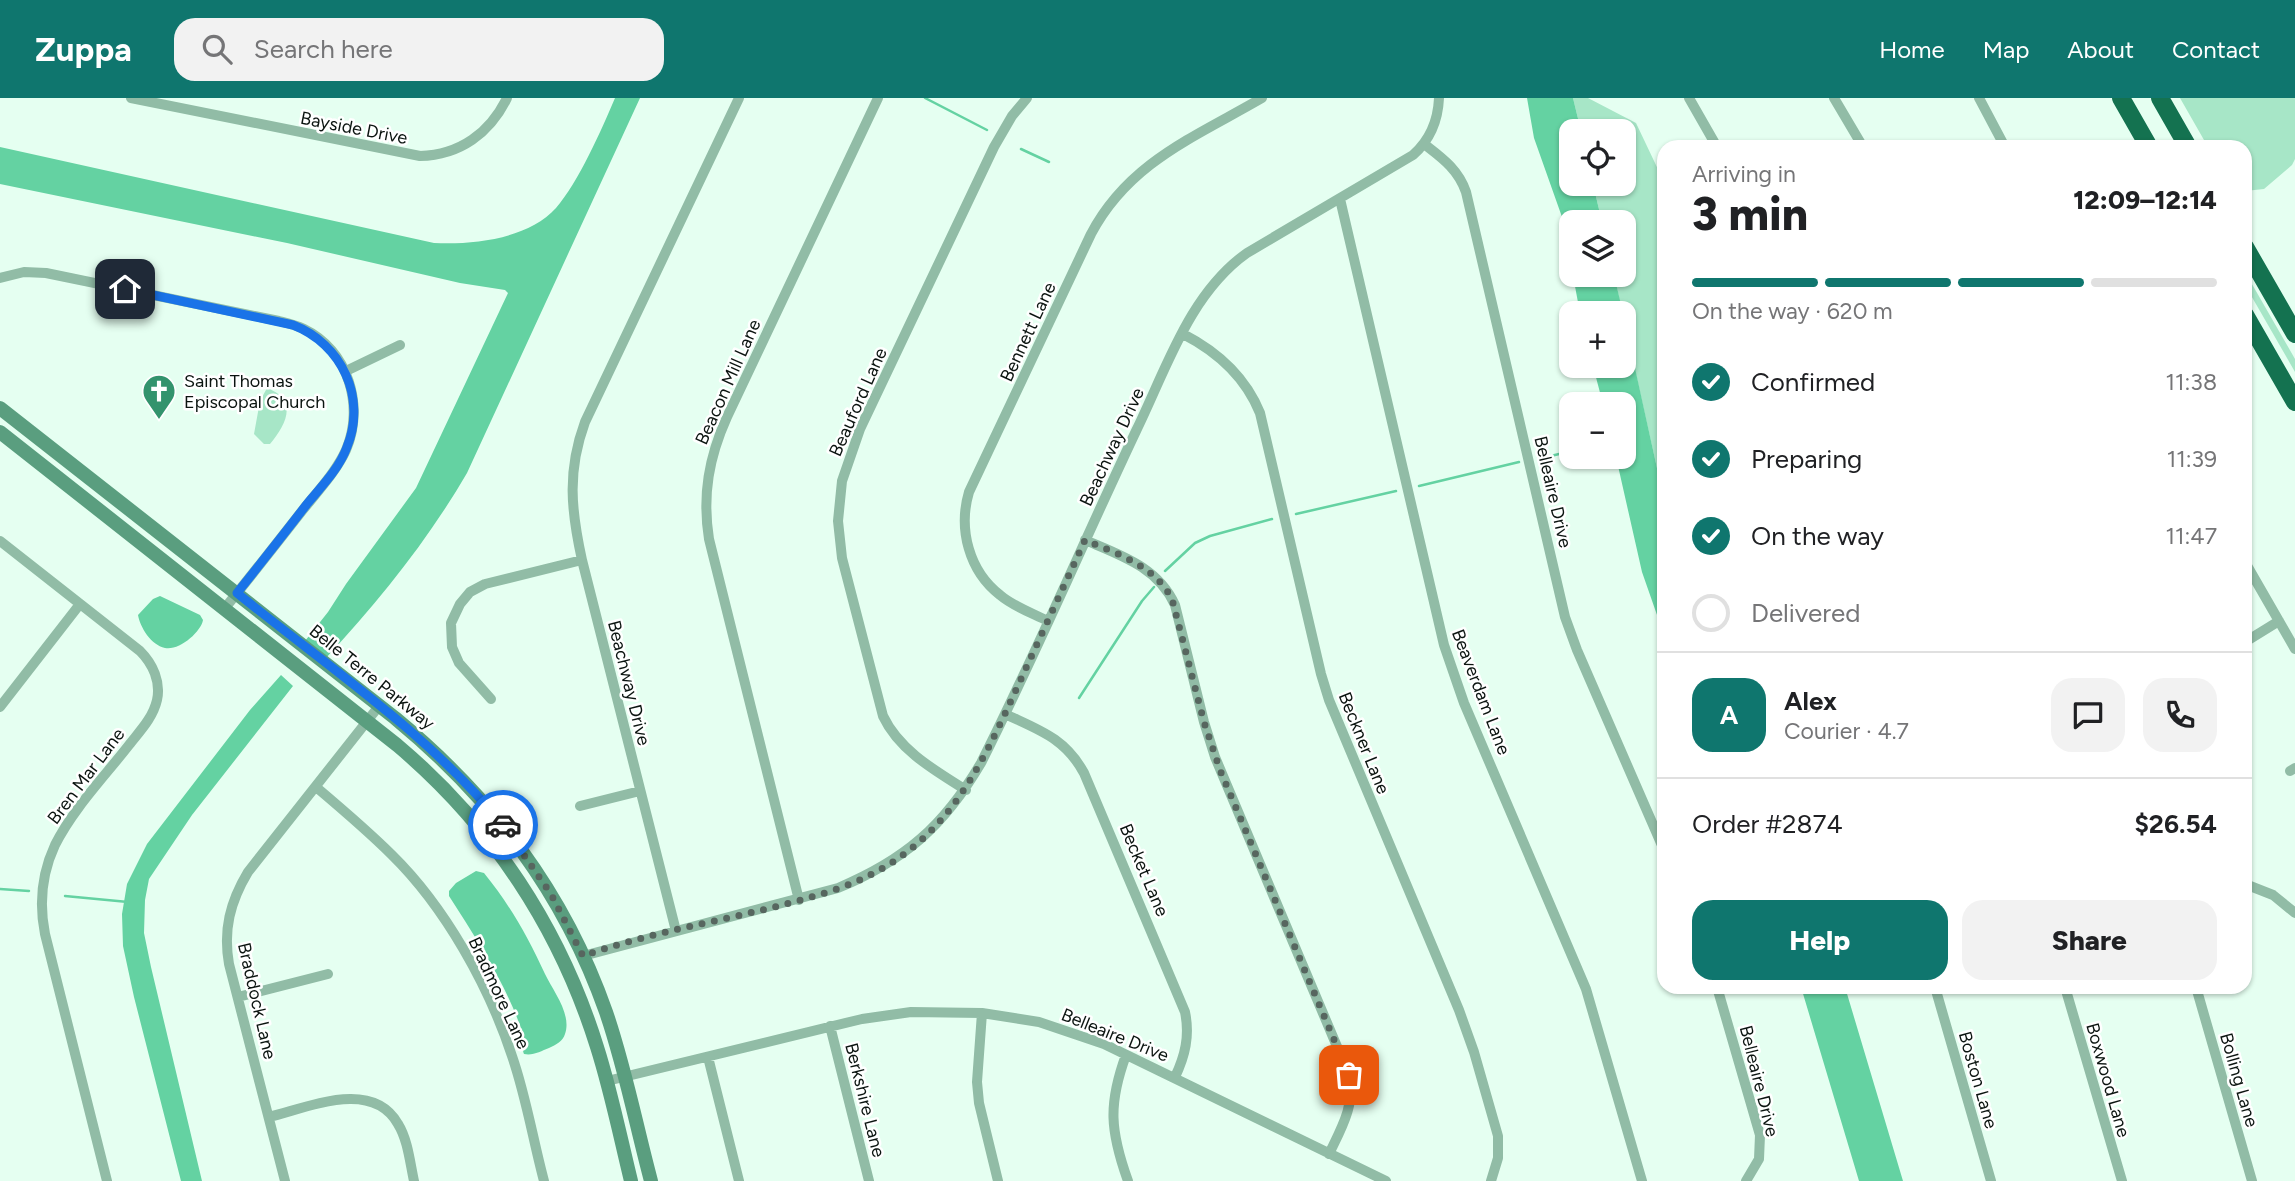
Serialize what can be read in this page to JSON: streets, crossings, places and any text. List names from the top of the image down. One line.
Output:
{"streets":{"main road":["Belle Terre Parkway"],"street":["Bayside Drive","Bennett Lane","Beacon Mill Lane","Beauford Lane","Beachway Drive","Belleaire Drive","Beaverdam Lane","Beckner Lane","Bren Mar Lane","Becket Lane","Bradmore Lane","Braddock Lane","Boston Lane","Boxwood Lane","Bolling Lane","Berkshire Lane"]},"crossings":[["Bennett Lane","Beachway Drive"],["Beacon Mill Lane","Beachway Drive"],["Beauford Lane","Beachway Drive"],["Beachway Drive","Belleaire Drive"],["Beachway Drive","Belle Terre Parkway"],["Beachway Drive","Beaverdam Lane"],["Beachway Drive","Beckner Lane"],["Beachway Drive","Becket Lane"],["Belleaire Drive","Belle Terre Parkway"],["Belleaire Drive","Becket Lane"],["Belleaire Drive","Berkshire Lane"],["Belle Terre Parkway","Braddock Lane"],["Bradmore Lane","Braddock Lane"]],"places":{"church":["Saint Thomas Episcopal Church"]},"page":{"header":"Zuppa","search":"Search here","nav":["Home","Map","About","Contact"],"map_buttons":["+","−"],"heading":["3 min","Arriving in","12:09–12:14"],"panel":["Alex","Courier · 4.7","Order #2874","$26.54"],"bar":"On the way · 620 m","list":[["Confirmed","11:38"],["Preparing","11:39"],["On the way","11:47"],"Delivered"],"round":"A","buttons":["Help","Share"]}}
